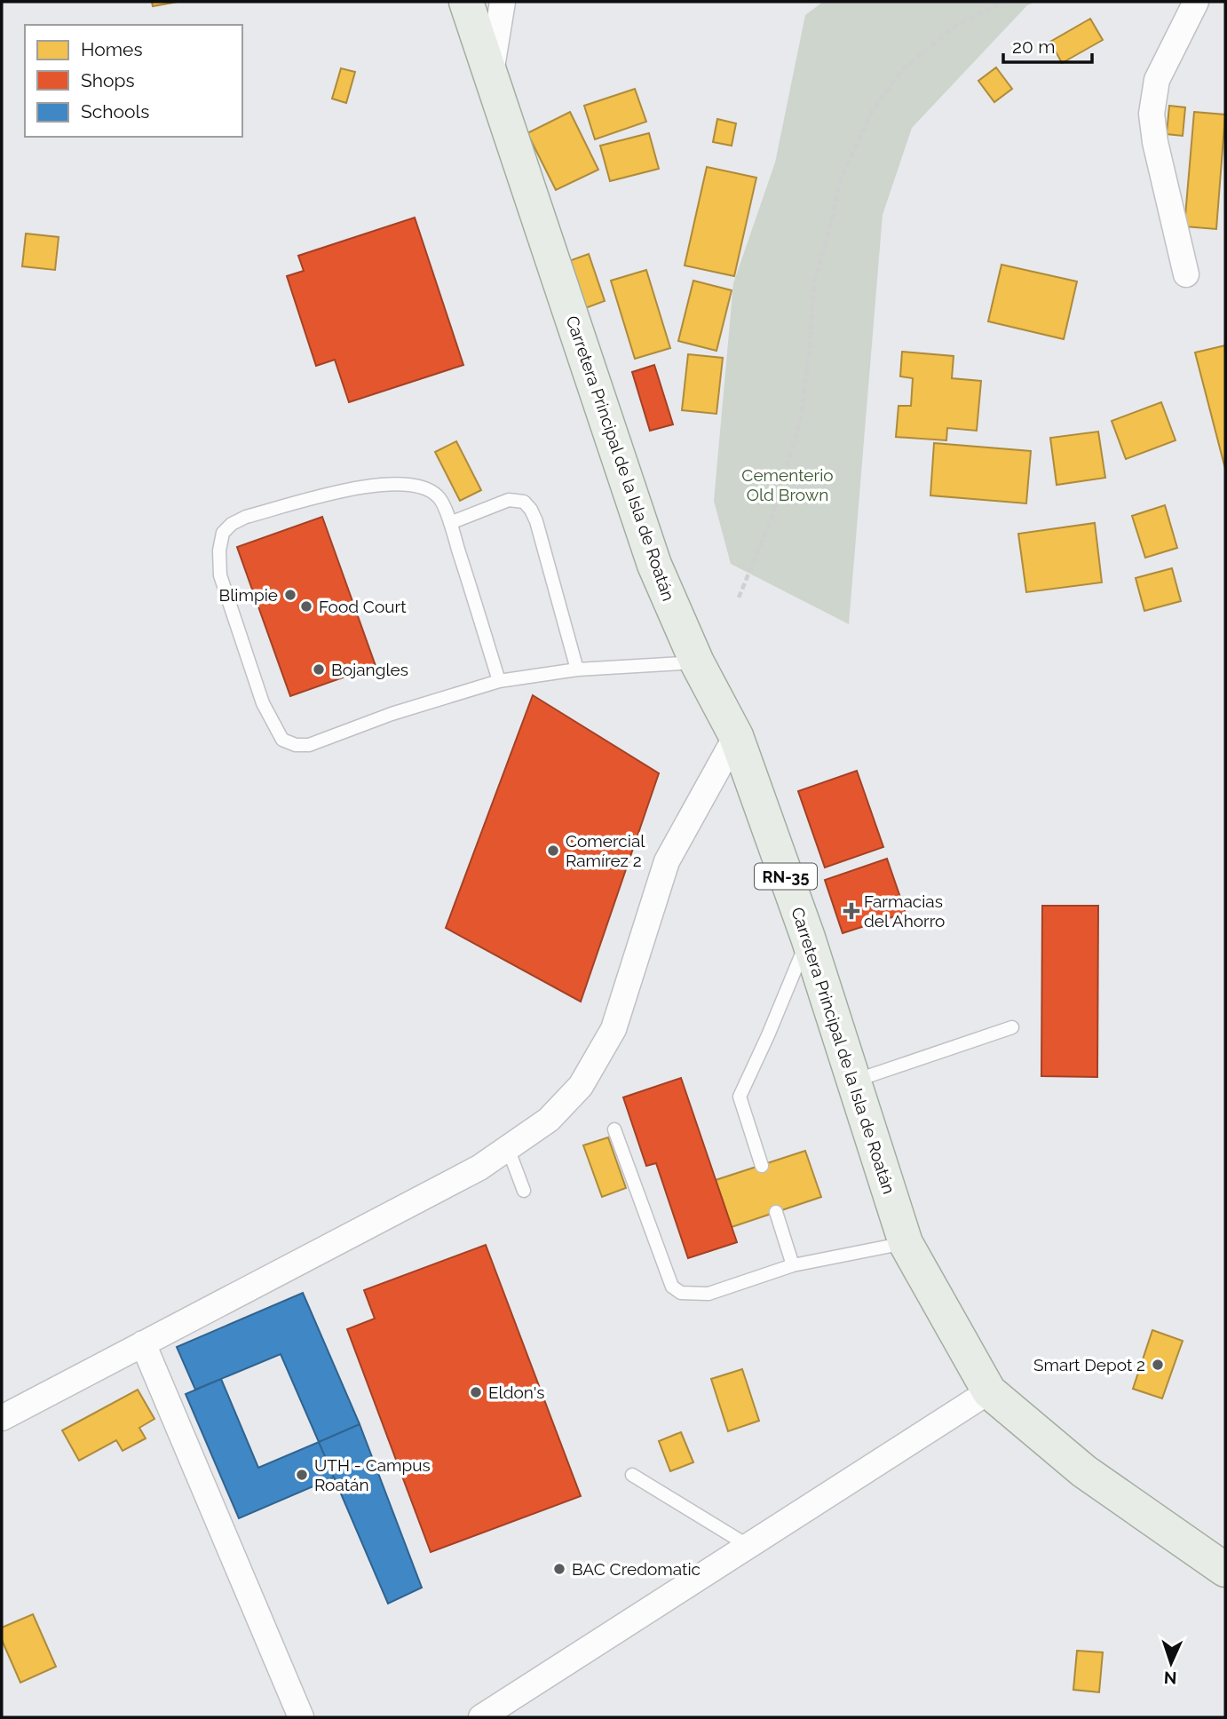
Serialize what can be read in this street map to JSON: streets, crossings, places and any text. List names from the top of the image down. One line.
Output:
{"streets":{"main road":["Carretera Principal de la Isla de Roatán","RN-35"]},"parks":["Cementerio Old Brown"],"places":{"other":["Blimpie","Food Court","Bojangles","Comercial Ramírez 2","Smart Depot 2","Eldon's","UTH - Campus Roatán","BAC Credomatic"],"health":["Farmacias del Ahorro"]},"legend":["Homes","Shops","Schools"],"scale_bar":"20 m","north":"bottom"}
